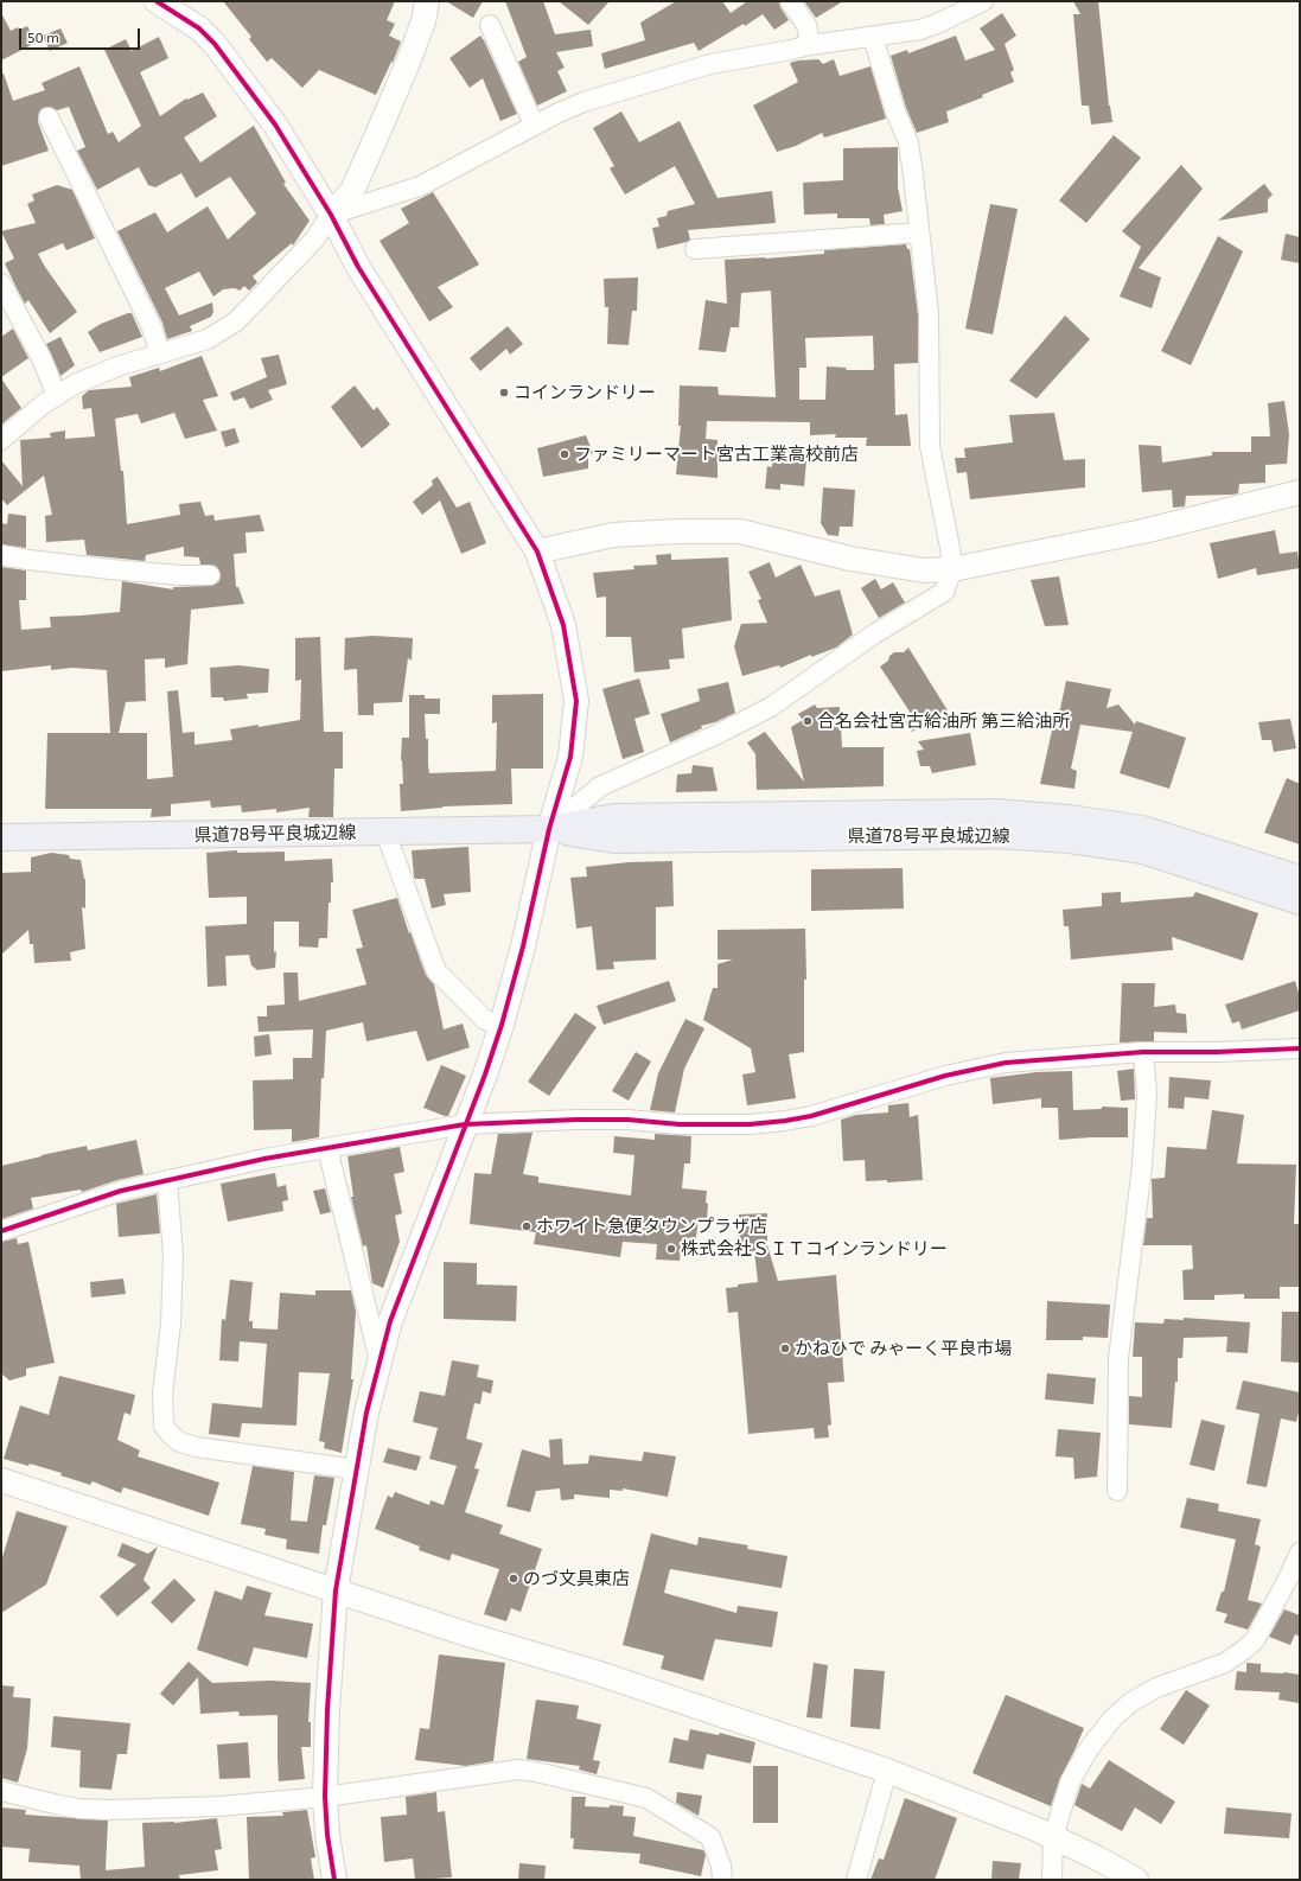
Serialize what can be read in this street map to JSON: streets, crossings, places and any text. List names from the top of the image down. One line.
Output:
{"streets":{"main road":["県道78号平良城辺線"]},"places":["コインランドリー","ファミリーマート宮古工業高校前店","合名会社宮古給油所 第三給油所","ホワイト急便タウンプラザ店","株式会社ＳＩＴコインランドリー","かねひで みゃーく平良市場","のづ文具東店"],"scale_bar":"50 m"}
